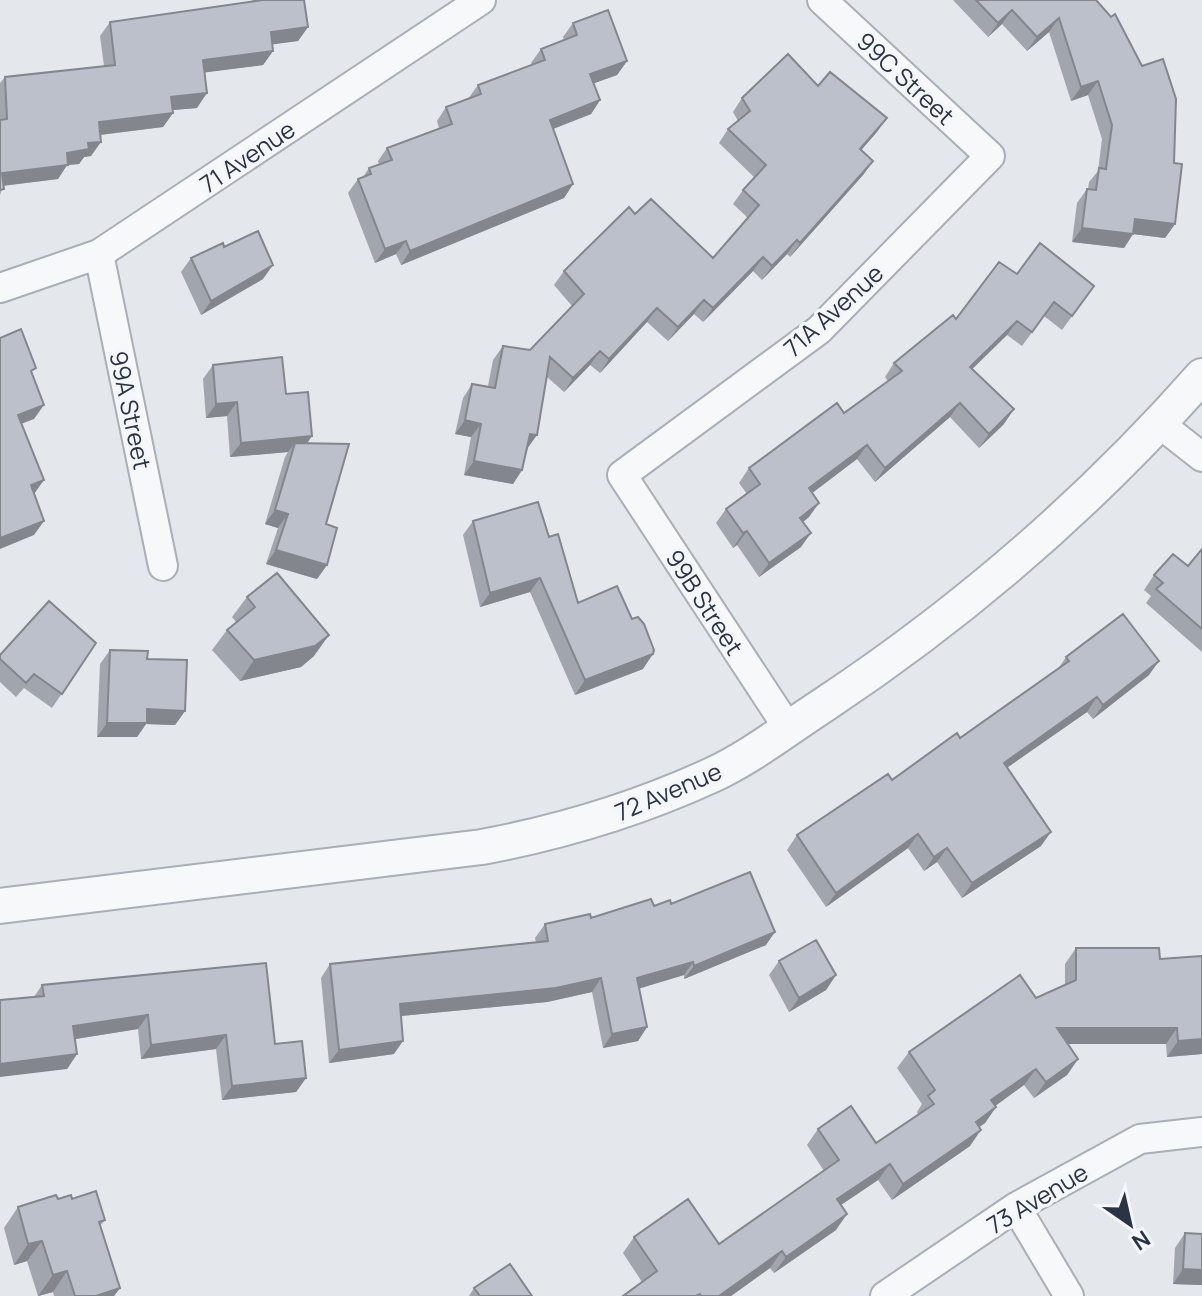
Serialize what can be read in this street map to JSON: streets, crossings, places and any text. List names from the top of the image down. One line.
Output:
{"streets":{"street":["99C Street","71 Avenue","71A Avenue","99A Street","99B Street","72 Avenue","73 Avenue"]},"crossings":[["99C Street","71A Avenue"],["71 Avenue","99A Street"],["71A Avenue","99B Street"],["99B Street","72 Avenue"]],"north":"bottom right"}
